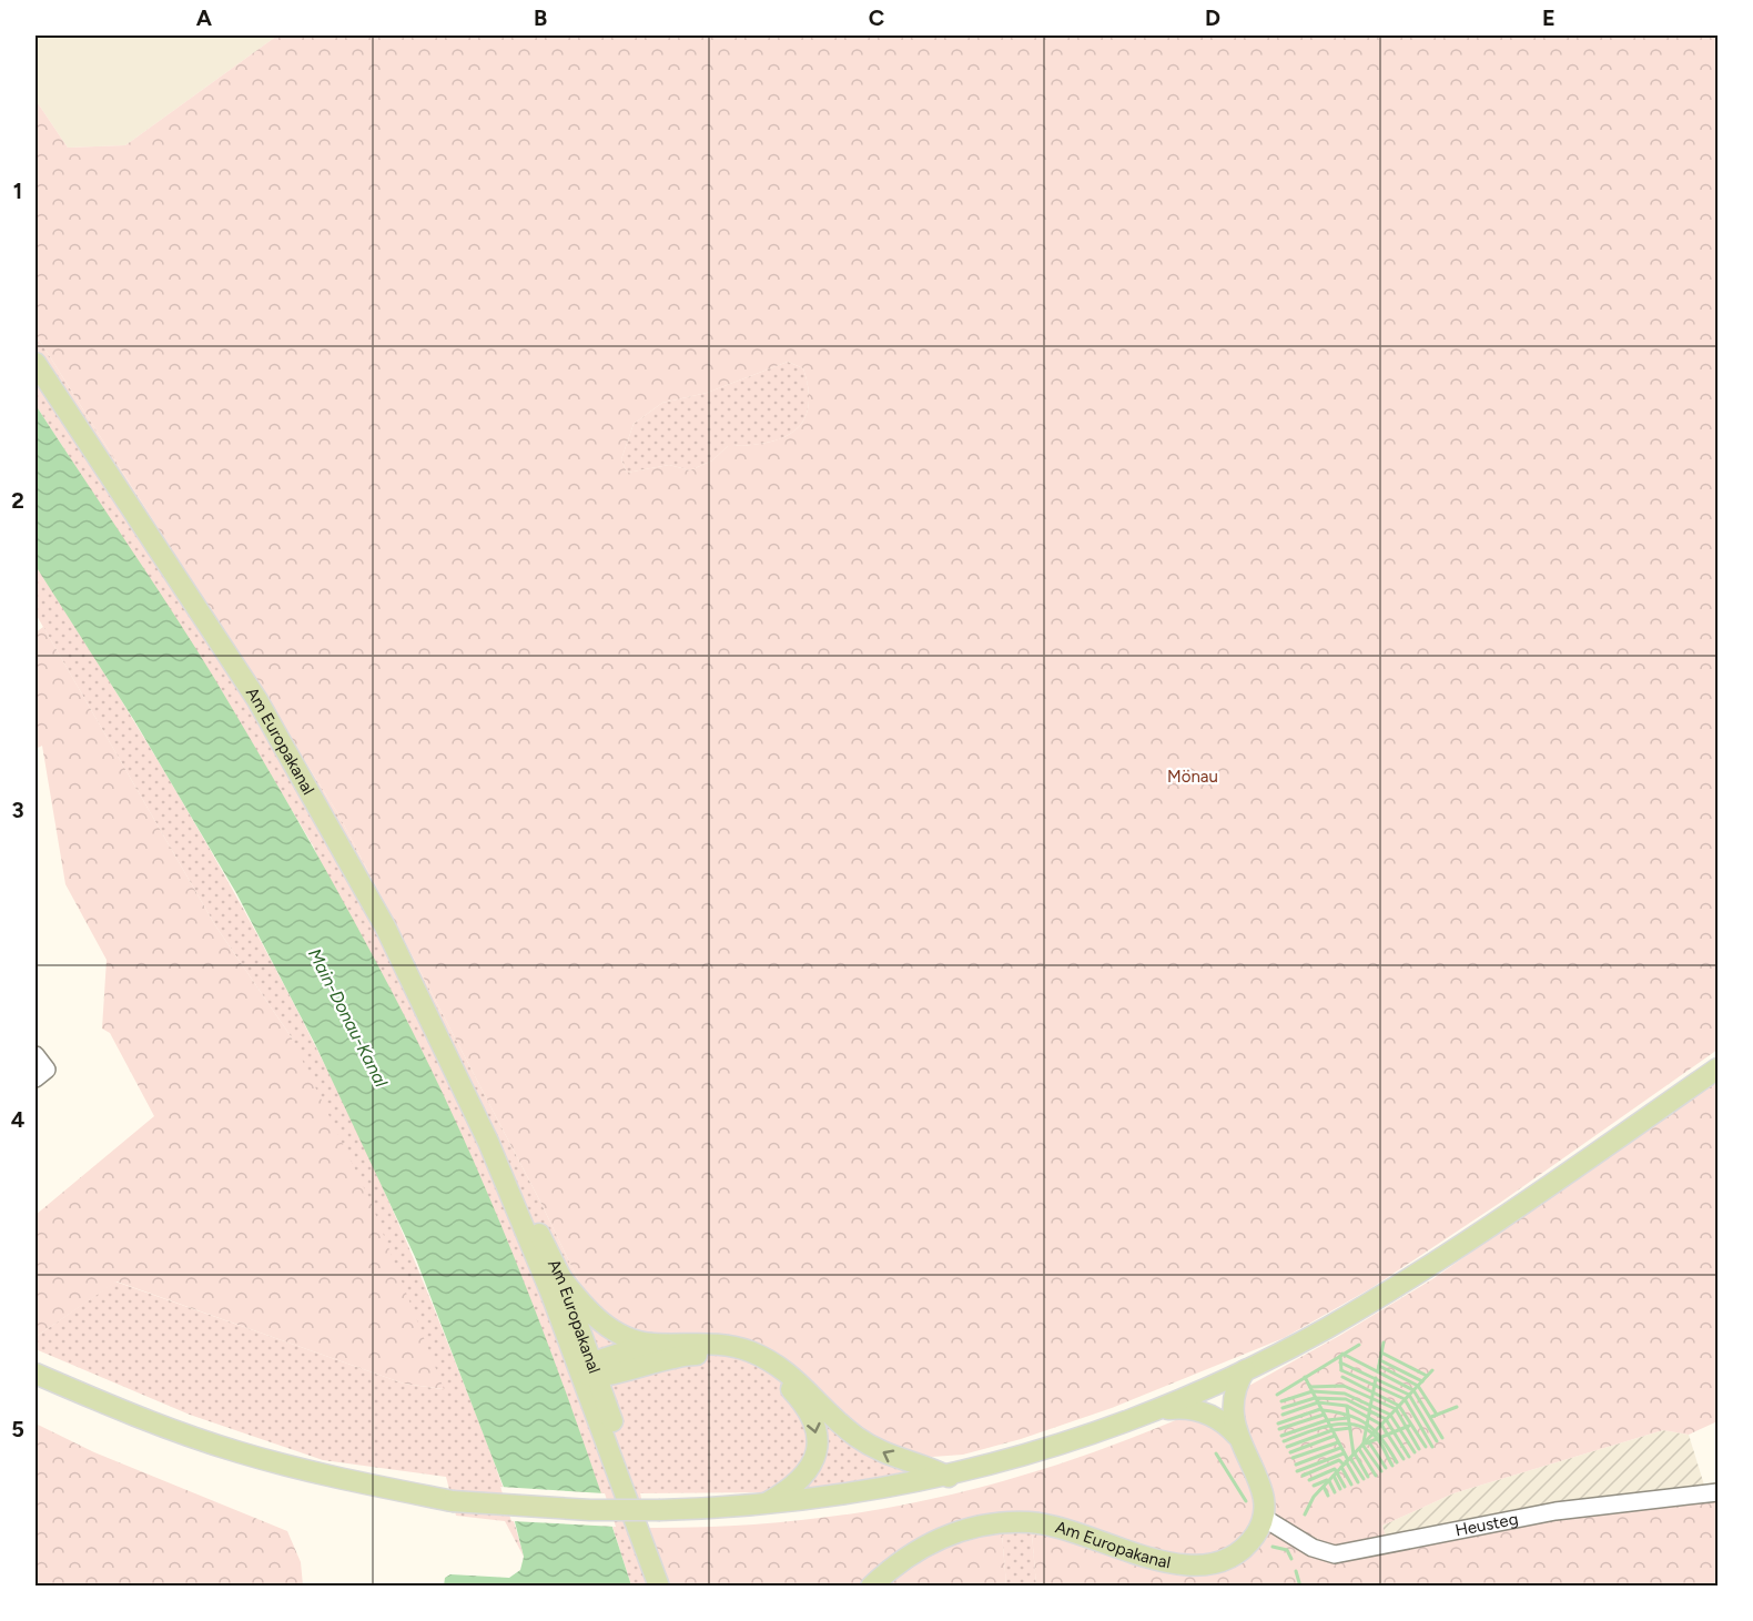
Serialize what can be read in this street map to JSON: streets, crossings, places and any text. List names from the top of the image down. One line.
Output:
{"streets":{"main road":["Am Europakanal"],"street":["Heusteg"]},"crossings":[["Am Europakanal","Heusteg"]],"water":["Main-Donau-Kanal"],"parks":["Mönau"],"grid":{"columns":["A","B","C","D","E"],"rows":["1","2","3","4","5"]}}
